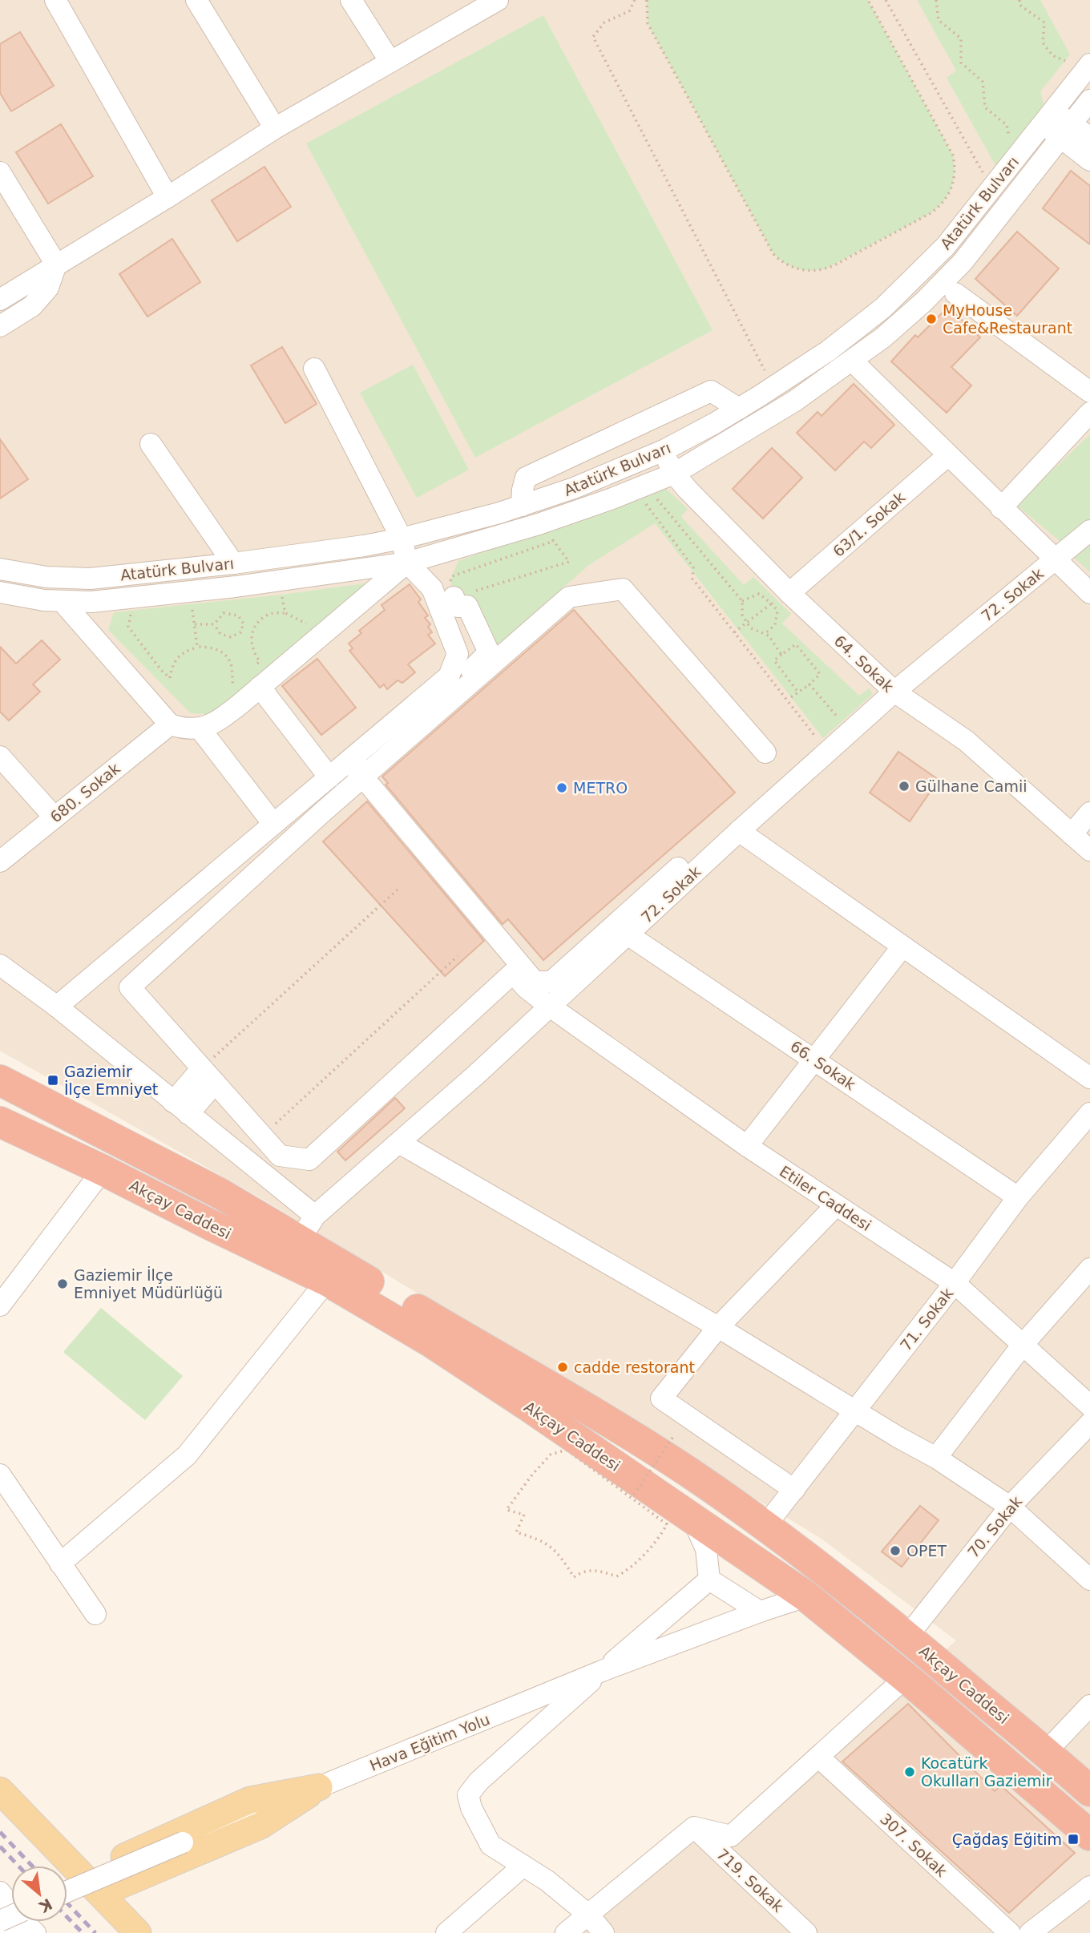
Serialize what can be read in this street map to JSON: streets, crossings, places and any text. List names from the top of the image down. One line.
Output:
{"streets":{"highway":["Akçay Caddesi"],"street":["Atatürk Bulvarı","63/1. Sokak","72. Sokak","64. Sokak","680. Sokak","66. Sokak","Etiler Caddesi","71. Sokak","70. Sokak","Hava Eğitim Yolu","307. Sokak","719. Sokak"]},"crossings":[["Atatürk Bulvarı","64. Sokak"],["63/1. Sokak","64. Sokak"],["72. Sokak","64. Sokak"],["72. Sokak","66. Sokak"],["72. Sokak","Etiler Caddesi"],["72. Sokak","Akçay Caddesi"],["66. Sokak","71. Sokak"],["Etiler Caddesi","71. Sokak"],["Akçay Caddesi","71. Sokak"],["Akçay Caddesi","70. Sokak"],["Akçay Caddesi","Hava Eğitim Yolu"]],"places":{"other":["MyHouse Cafe&Restaurant","Gülhane Camii","METRO","Gaziemir İlçe Emniyet Müdürlüğü","cadde restorant","OPET","Kocatürk Okulları Gaziemir"],"transit":["Gaziemir İlçe Emniyet","Çağdaş Eğitim"]},"north":"bottom right"}
